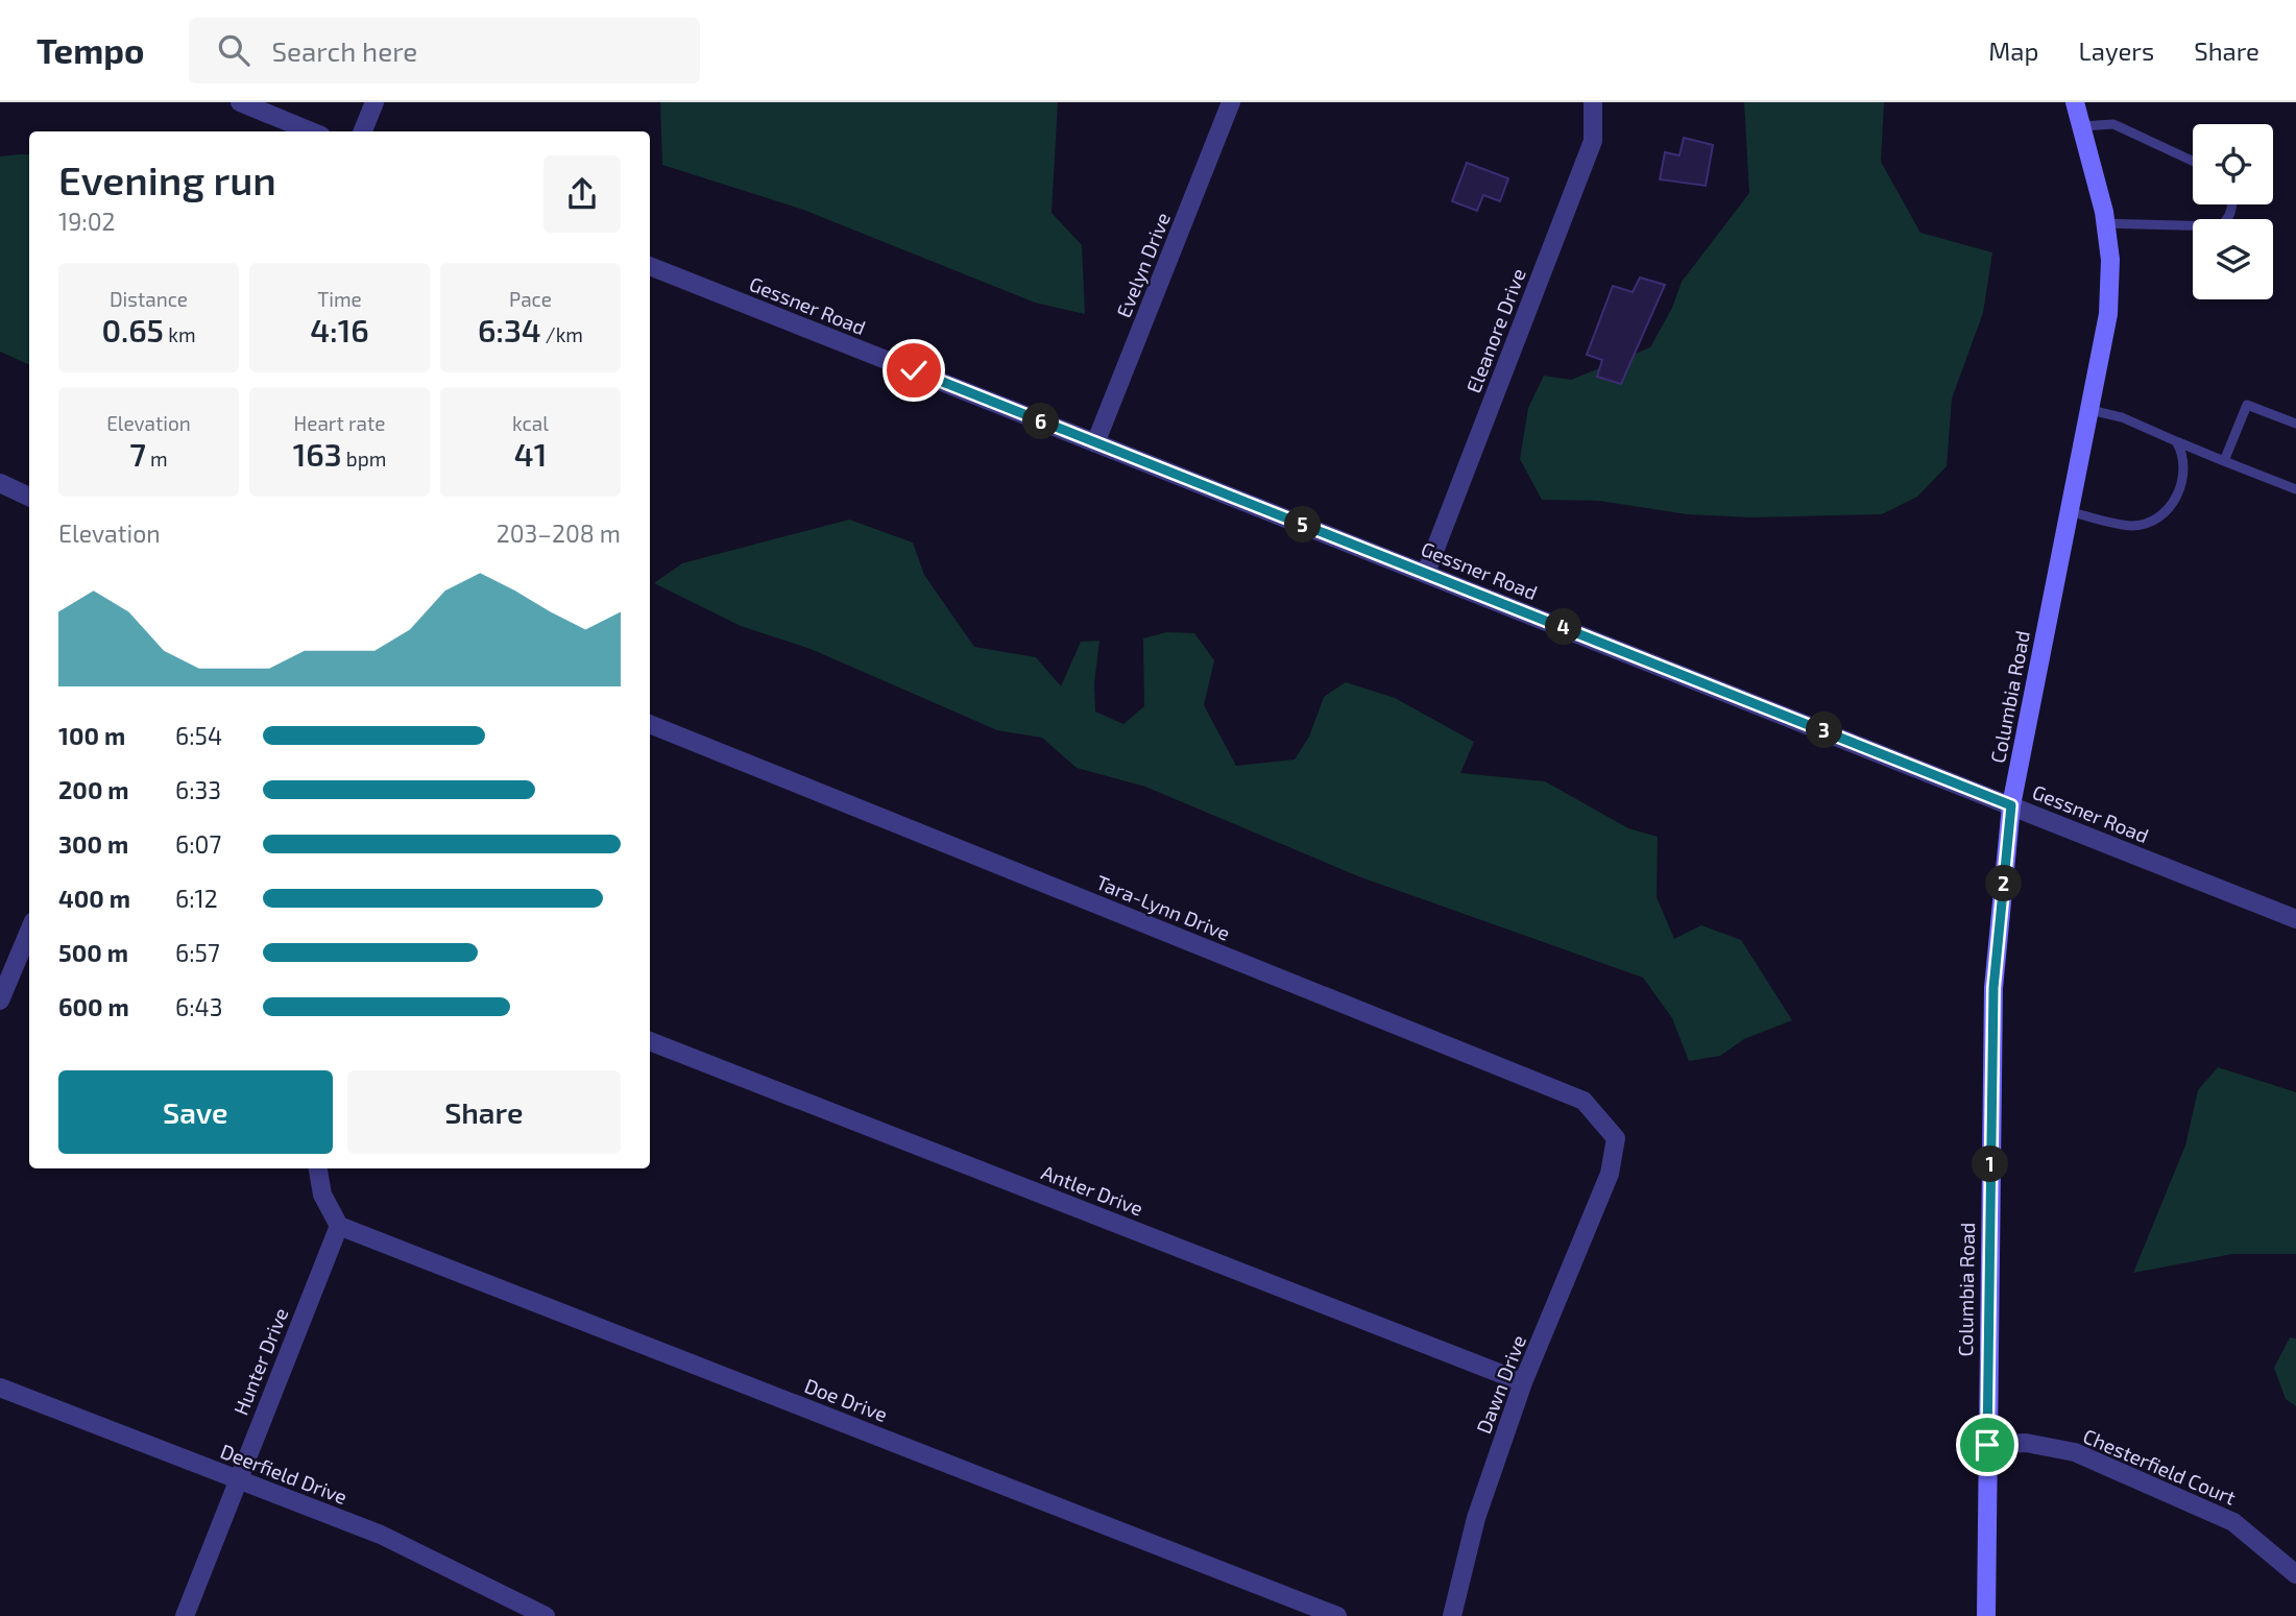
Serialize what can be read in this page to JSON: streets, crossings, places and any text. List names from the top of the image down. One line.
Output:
{"streets":{"main road":["Columbia Road"],"street":["Evelyn Drive","Gessner Road","Eleanore Drive","Tara-Lynn Drive","Antler Drive","Hunter Drive","Dawn Drive","Doe Drive","Chesterfield Court","Deerfield Drive"]},"crossings":[["Evelyn Drive","Gessner Road"],["Gessner Road","Eleanore Drive"],["Gessner Road","Columbia Road"],["Columbia Road","Chesterfield Court"],["Tara-Lynn Drive","Dawn Drive"],["Antler Drive","Dawn Drive"],["Hunter Drive","Doe Drive"],["Hunter Drive","Deerfield Drive"]],"page":{"header":"Tempo","search":"Search here","nav":["Map","Layers","Share"],"heading":["Evening run","19:02"],"stats":[["Distance","0.65 km"],["Time","4:16"],["Pace","6:34 /km"],["Elevation","7 m"],["Heart rate","163 bpm"],["kcal","41"]],"pins":["6","5","4","3","2","1"],"chart":["Elevation","203–208 m"],"list":[{"name":"100 m","note":"6:54"},{"name":"200 m","note":"6:33"},{"name":"300 m","note":"6:07"},{"name":"400 m","note":"6:12"},{"name":"500 m","note":"6:57"},{"name":"600 m","note":"6:43"}],"buttons":["Save","Share"]}}
